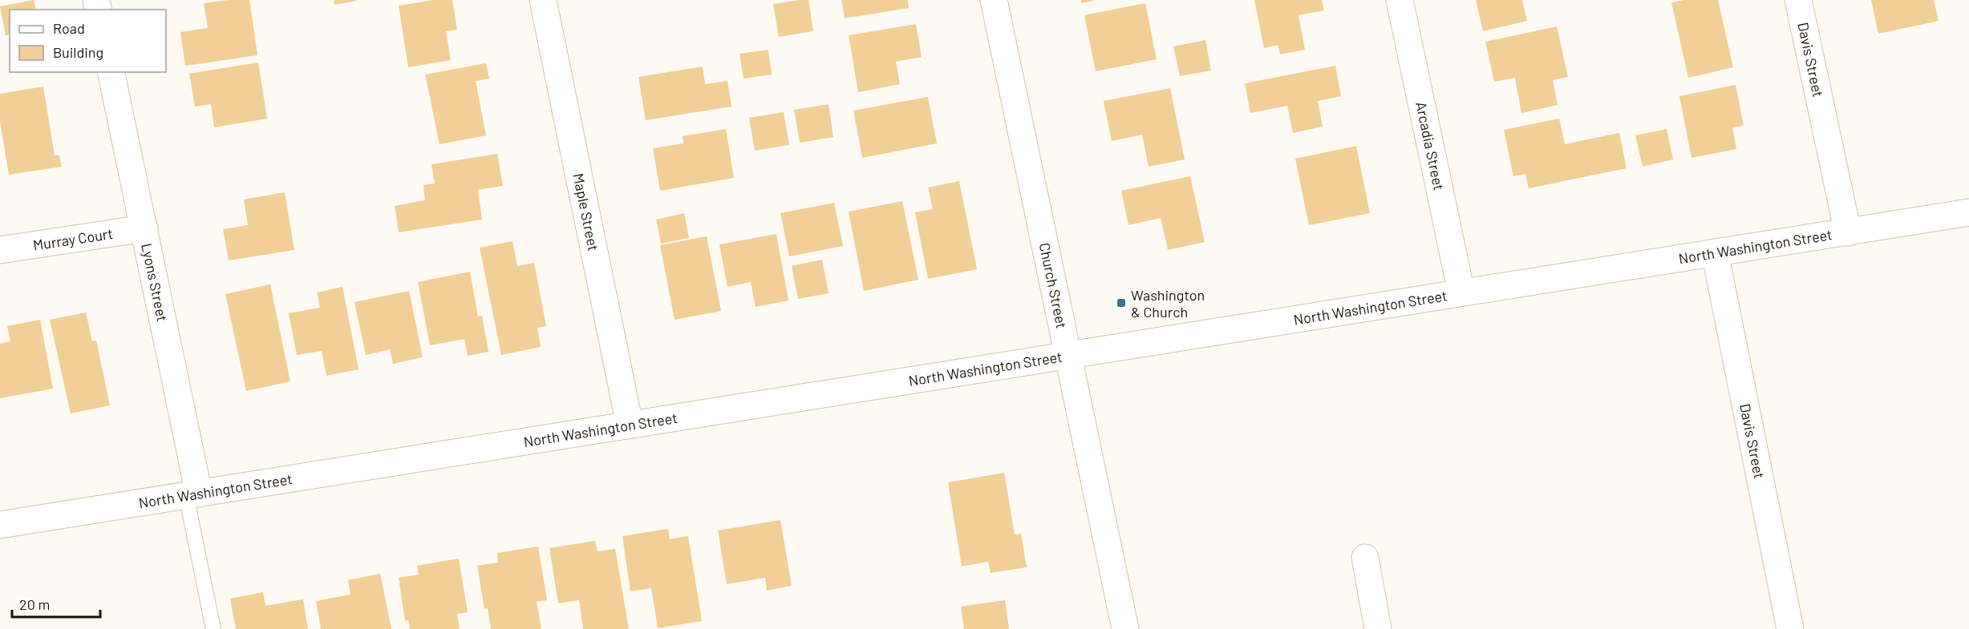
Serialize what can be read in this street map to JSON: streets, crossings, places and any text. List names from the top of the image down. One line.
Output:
{"streets":{"street":["Davis Street","Arcadia Street","Maple Street","Murray Court","North Washington Street","Lyons Street","Church Street"]},"crossings":[["Davis Street","North Washington Street"],["Arcadia Street","North Washington Street"],["Maple Street","North Washington Street"],["Murray Court","Lyons Street"],["North Washington Street","Lyons Street"],["North Washington Street","Church Street"]],"places":{"transit":["Washington & Church"]},"legend":["Road","Building"],"scale_bar":"20 m"}
